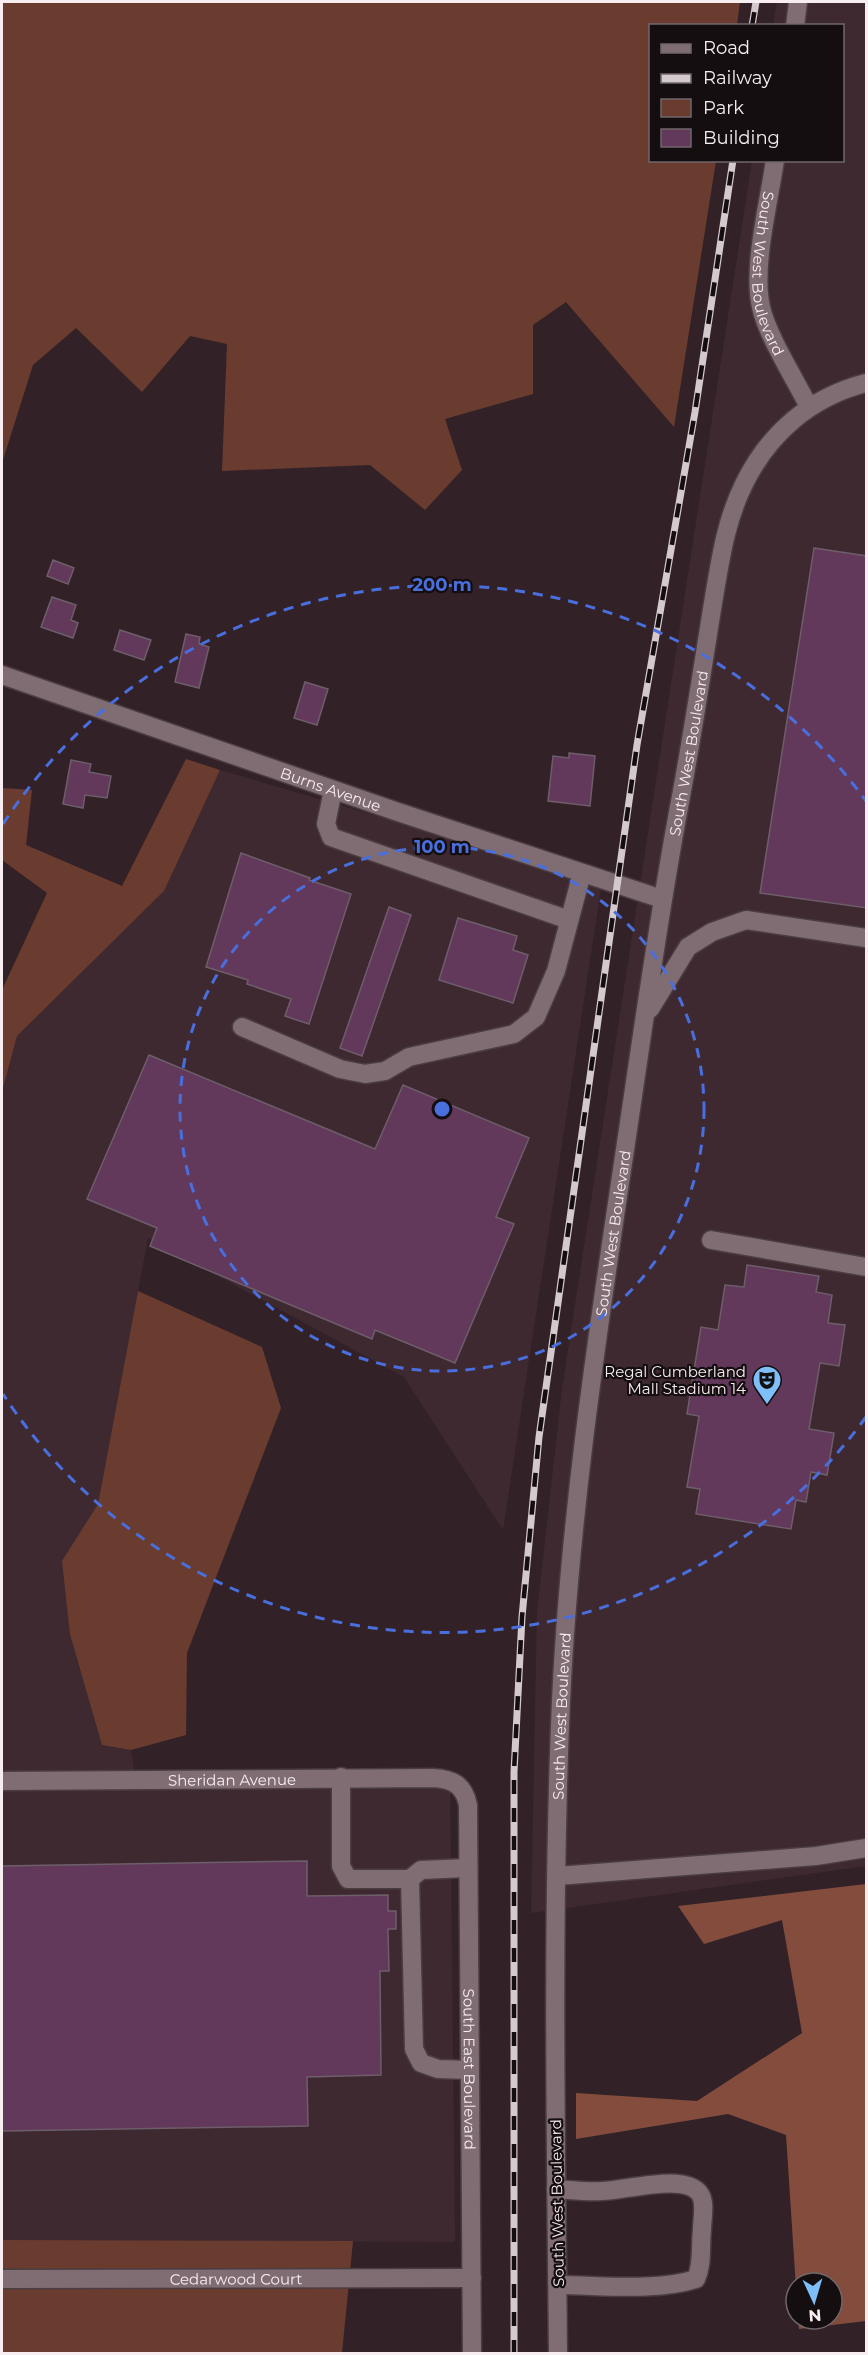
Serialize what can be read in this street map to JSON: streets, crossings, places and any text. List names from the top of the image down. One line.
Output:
{"streets":{"street":["South West Boulevard","Burns Avenue","Sheridan Avenue","South East Boulevard","Cedarwood Court"]},"crossings":[["South West Boulevard","Burns Avenue"],["Sheridan Avenue","South East Boulevard"],["South East Boulevard","Cedarwood Court"]],"places":{"theatre":["Regal Cumberland Mall Stadium 14"]},"legend":["Road","Railway","Park","Building"],"north":"bottom","rings":["200 m","100 m"]}
